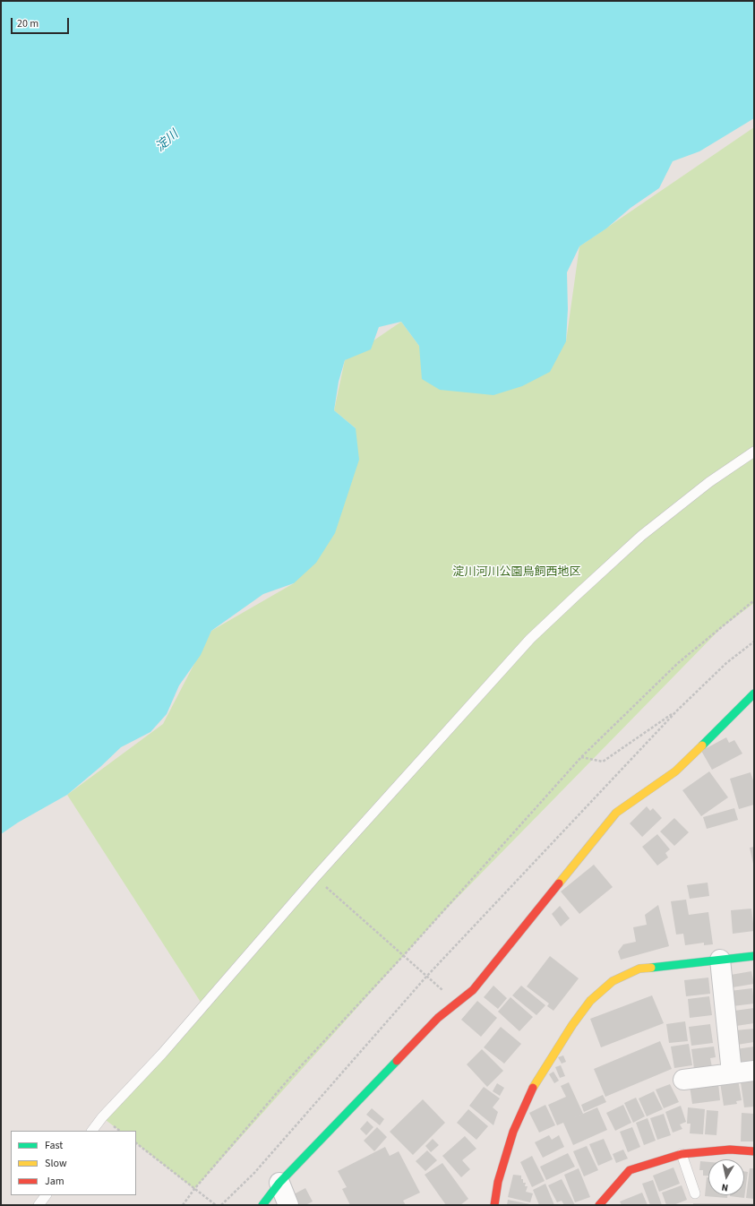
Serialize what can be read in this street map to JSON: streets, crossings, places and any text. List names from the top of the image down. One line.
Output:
{"water":["淀川"],"parks":["淀川河川公園鳥飼西地区"],"legend":["Fast","Slow","Jam"],"scale_bar":"20 m","north":"bottom"}
